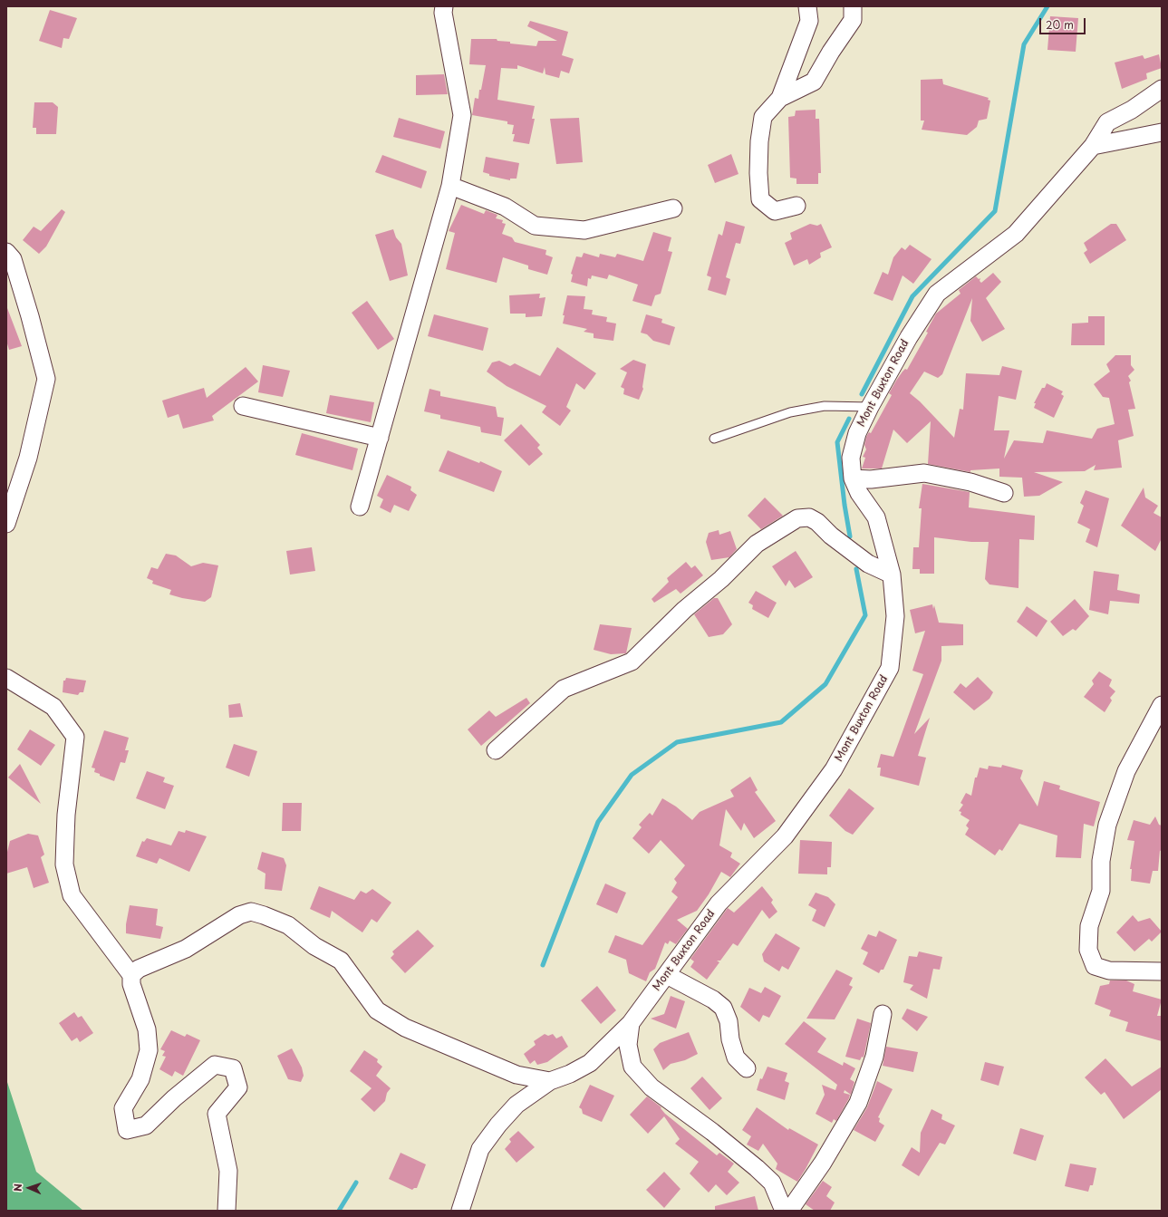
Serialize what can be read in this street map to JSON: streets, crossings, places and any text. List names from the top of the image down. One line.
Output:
{"streets":{"street":["Mont Buxton Road"]},"scale_bar":"20 m","north":"left"}
